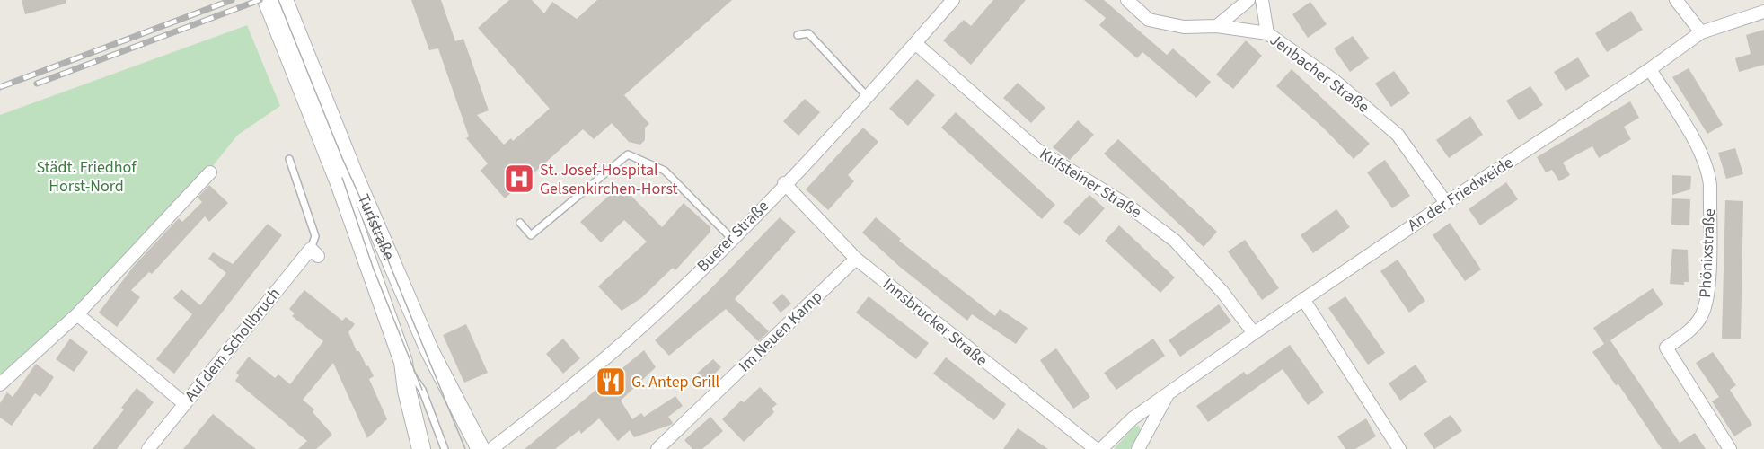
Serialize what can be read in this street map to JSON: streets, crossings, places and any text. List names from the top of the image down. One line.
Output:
{"streets":{"main road":["Turfstraße"],"street":["Jenbacher Straße","Kufsteiner Straße","An der Friedweide","Buerer Straße","Phönixstraße","Innsbrucker Straße","Im Neuen Kamp","Auf dem Schollbruch"]},"crossings":[["Jenbacher Straße","An der Friedweide"],["Kufsteiner Straße","An der Friedweide"],["Kufsteiner Straße","Buerer Straße"],["An der Friedweide","Phönixstraße"],["Buerer Straße","Innsbrucker Straße"],["Innsbrucker Straße","Im Neuen Kamp"]],"parks":["Städt. Friedhof Horst-Nord"],"places":{"hospital":["St. Josef-Hospital Gelsenkirchen-Horst"],"restaurant":["G. Antep Grill"]}}
